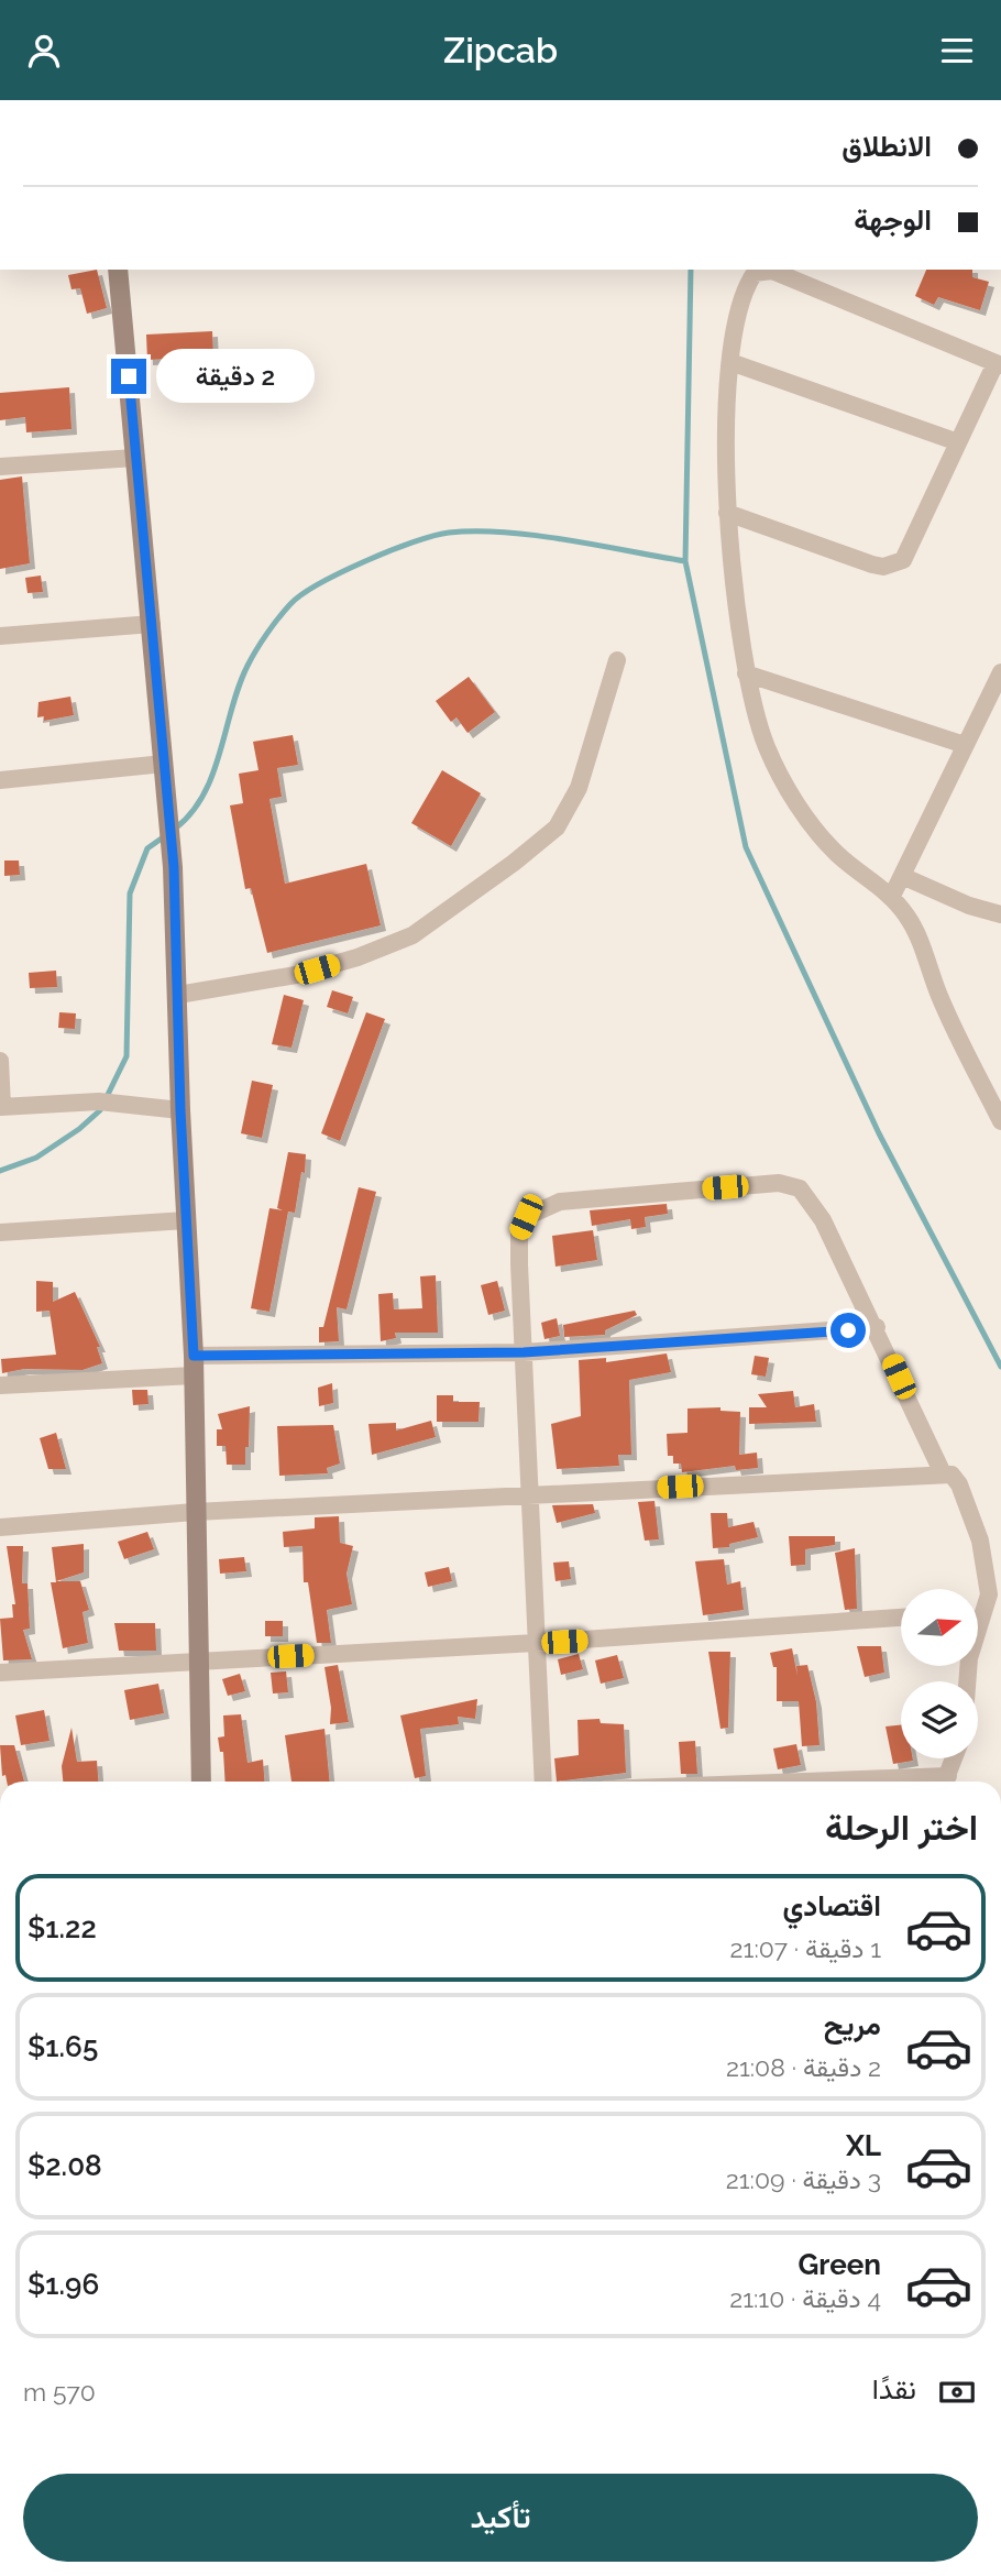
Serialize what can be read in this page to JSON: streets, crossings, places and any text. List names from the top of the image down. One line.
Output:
{"north":"right","page":{"header":"Zipcab","banner":["الانطلاق","الوجهة"],"bubble":"2 دقيقة","heading":"اختر الرحلة","list":[{"name":"اقتصادي","note":"1 دقيقة · 21:07","value":"$1.22"},{"name":"مريح","note":"2 دقيقة · 21:08","value":"$1.65"},{"name":"XL","note":"3 دقيقة · 21:09","value":"$2.08"},{"name":"Green","note":"4 دقيقة · 21:10","value":"$1.96"}],"pay":["نقدًا","570 m"],"buttons":"تأكيد"}}
